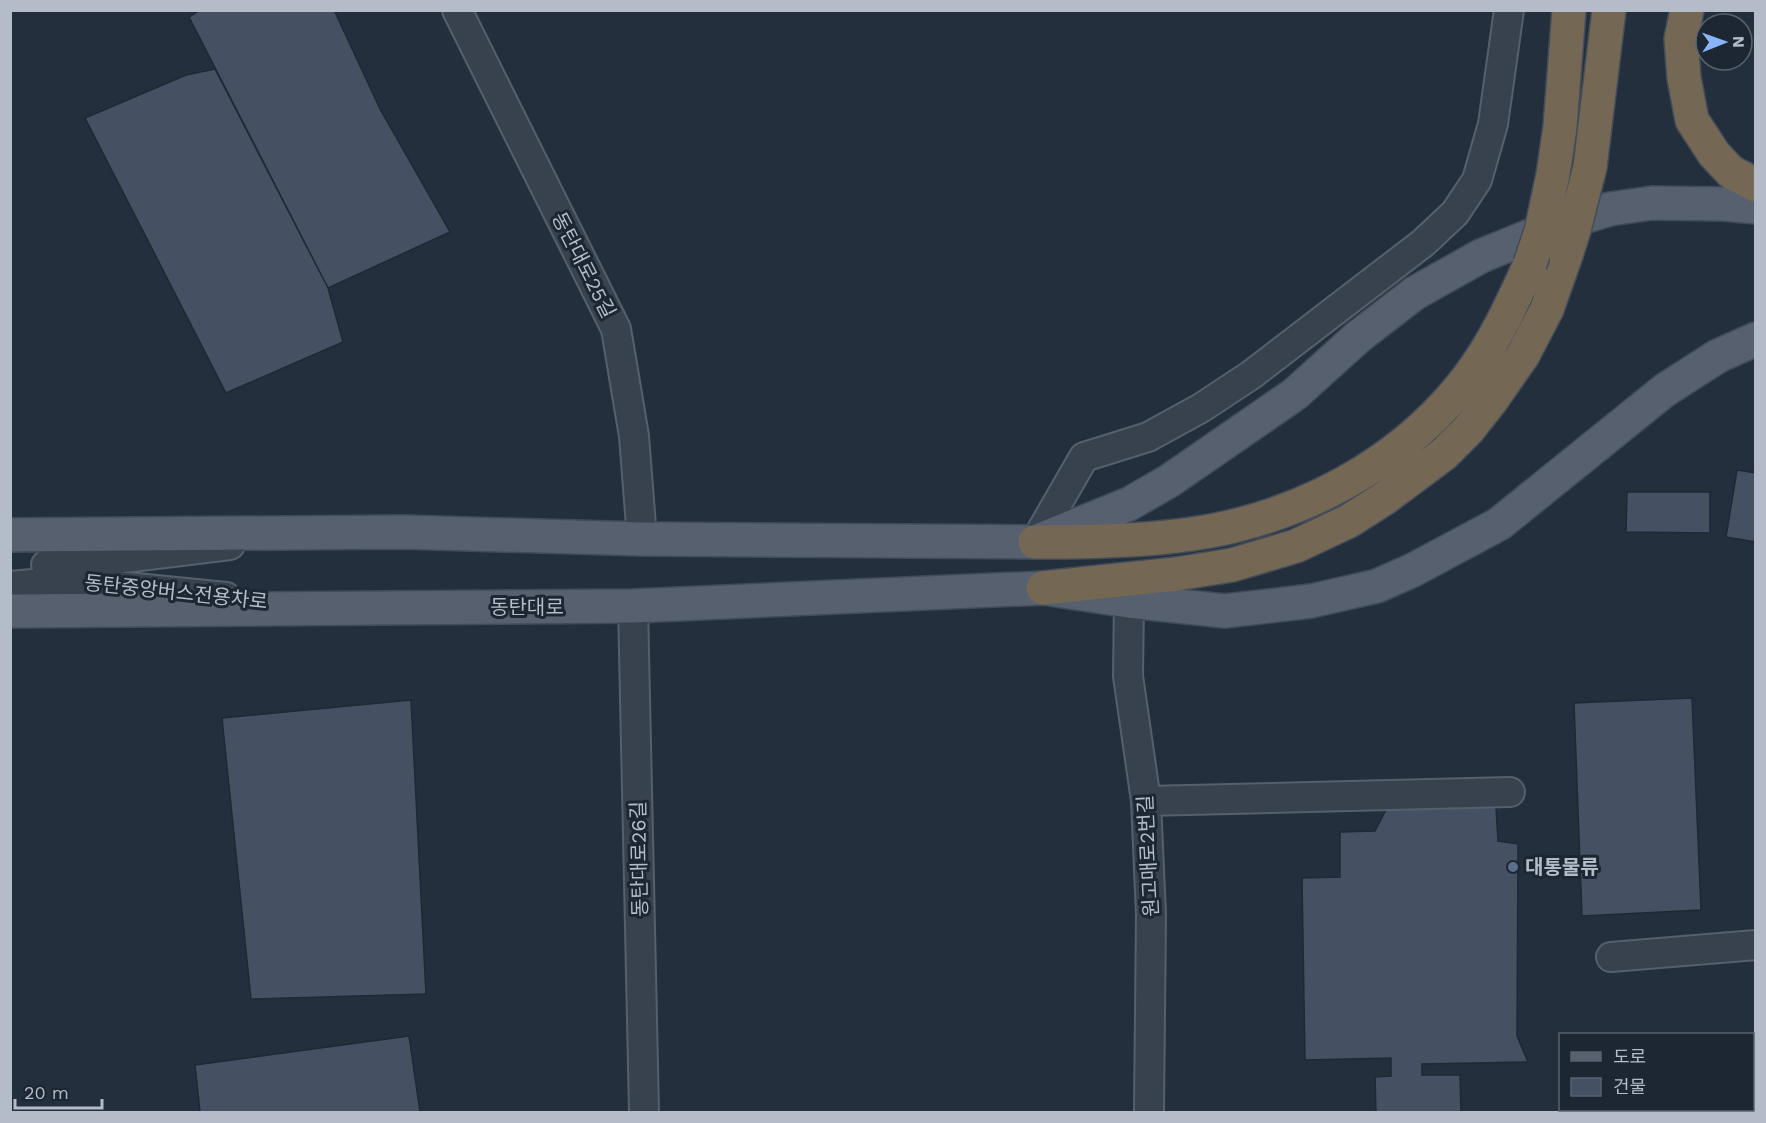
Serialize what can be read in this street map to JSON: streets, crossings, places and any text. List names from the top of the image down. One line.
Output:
{"streets":{"main road":["동탄대로"],"street":["동탄대로25길","동탄중앙버스전용차로","원고매로2번길","동탄대로26길"]},"crossings":[["동탄중앙버스전용차로","동탄대로"],["동탄대로","원고매로2번길"],["동탄대로","동탄대로26길"]],"places":["대통물류"],"legend":["도로","건물"],"scale_bar":"20 m","north":"right"}
